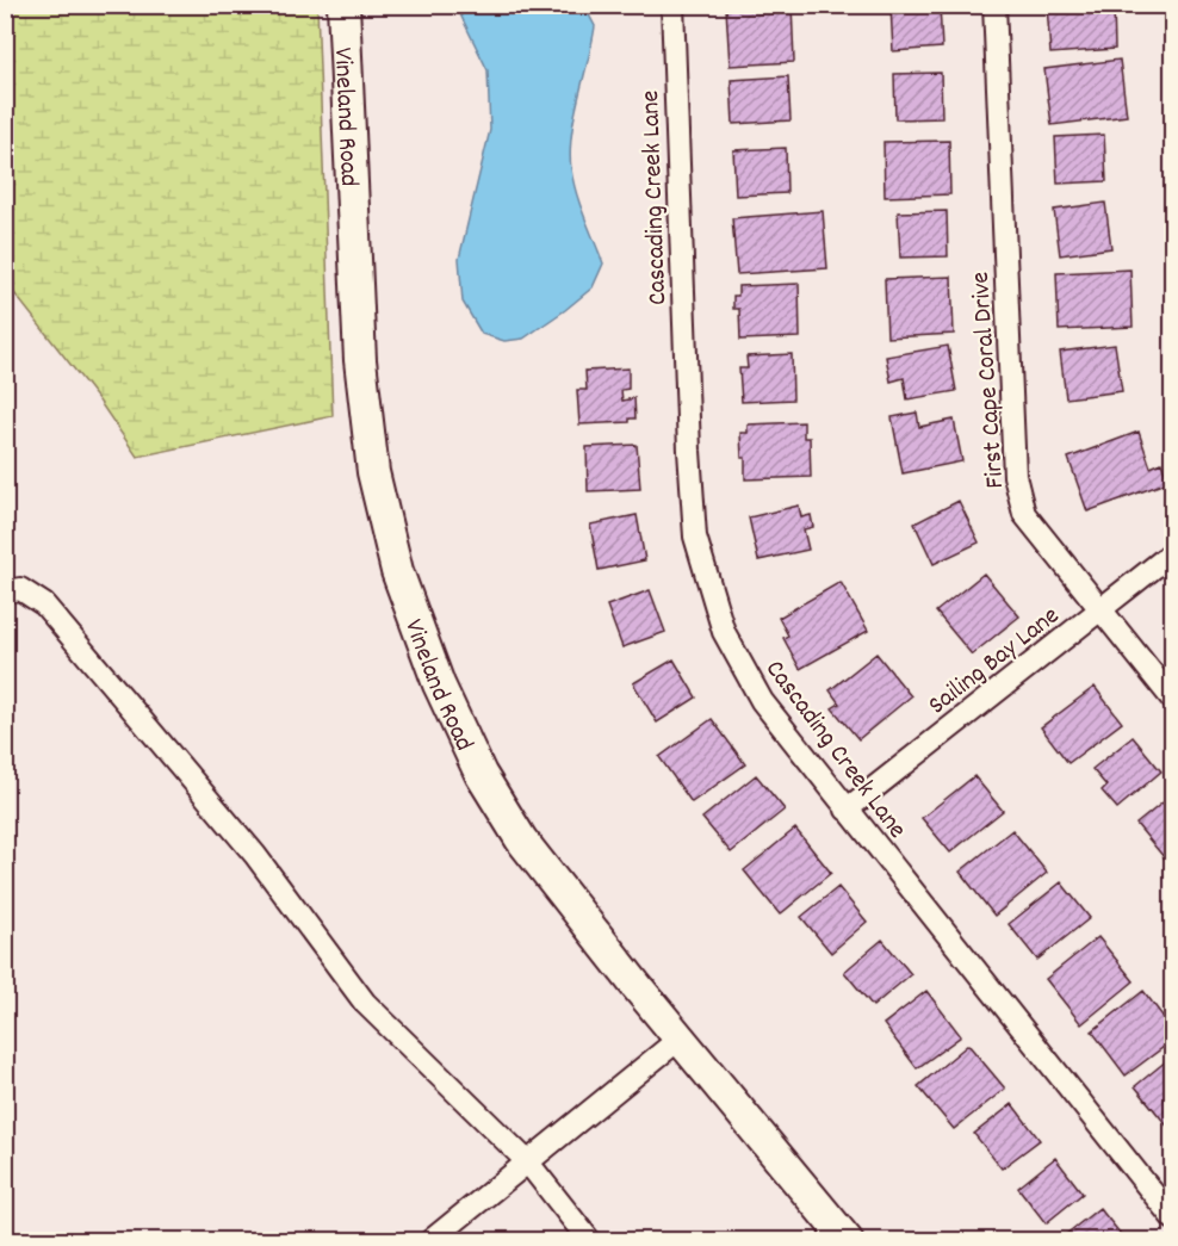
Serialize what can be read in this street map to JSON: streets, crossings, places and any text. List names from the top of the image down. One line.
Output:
{"streets":{"main road":["Vineland Road"],"street":["Cascading Creek Lane","First Cape Coral Drive","Sailing Bay Lane"]},"crossings":[["Cascading Creek Lane","Sailing Bay Lane"],["First Cape Coral Drive","Sailing Bay Lane"]]}
